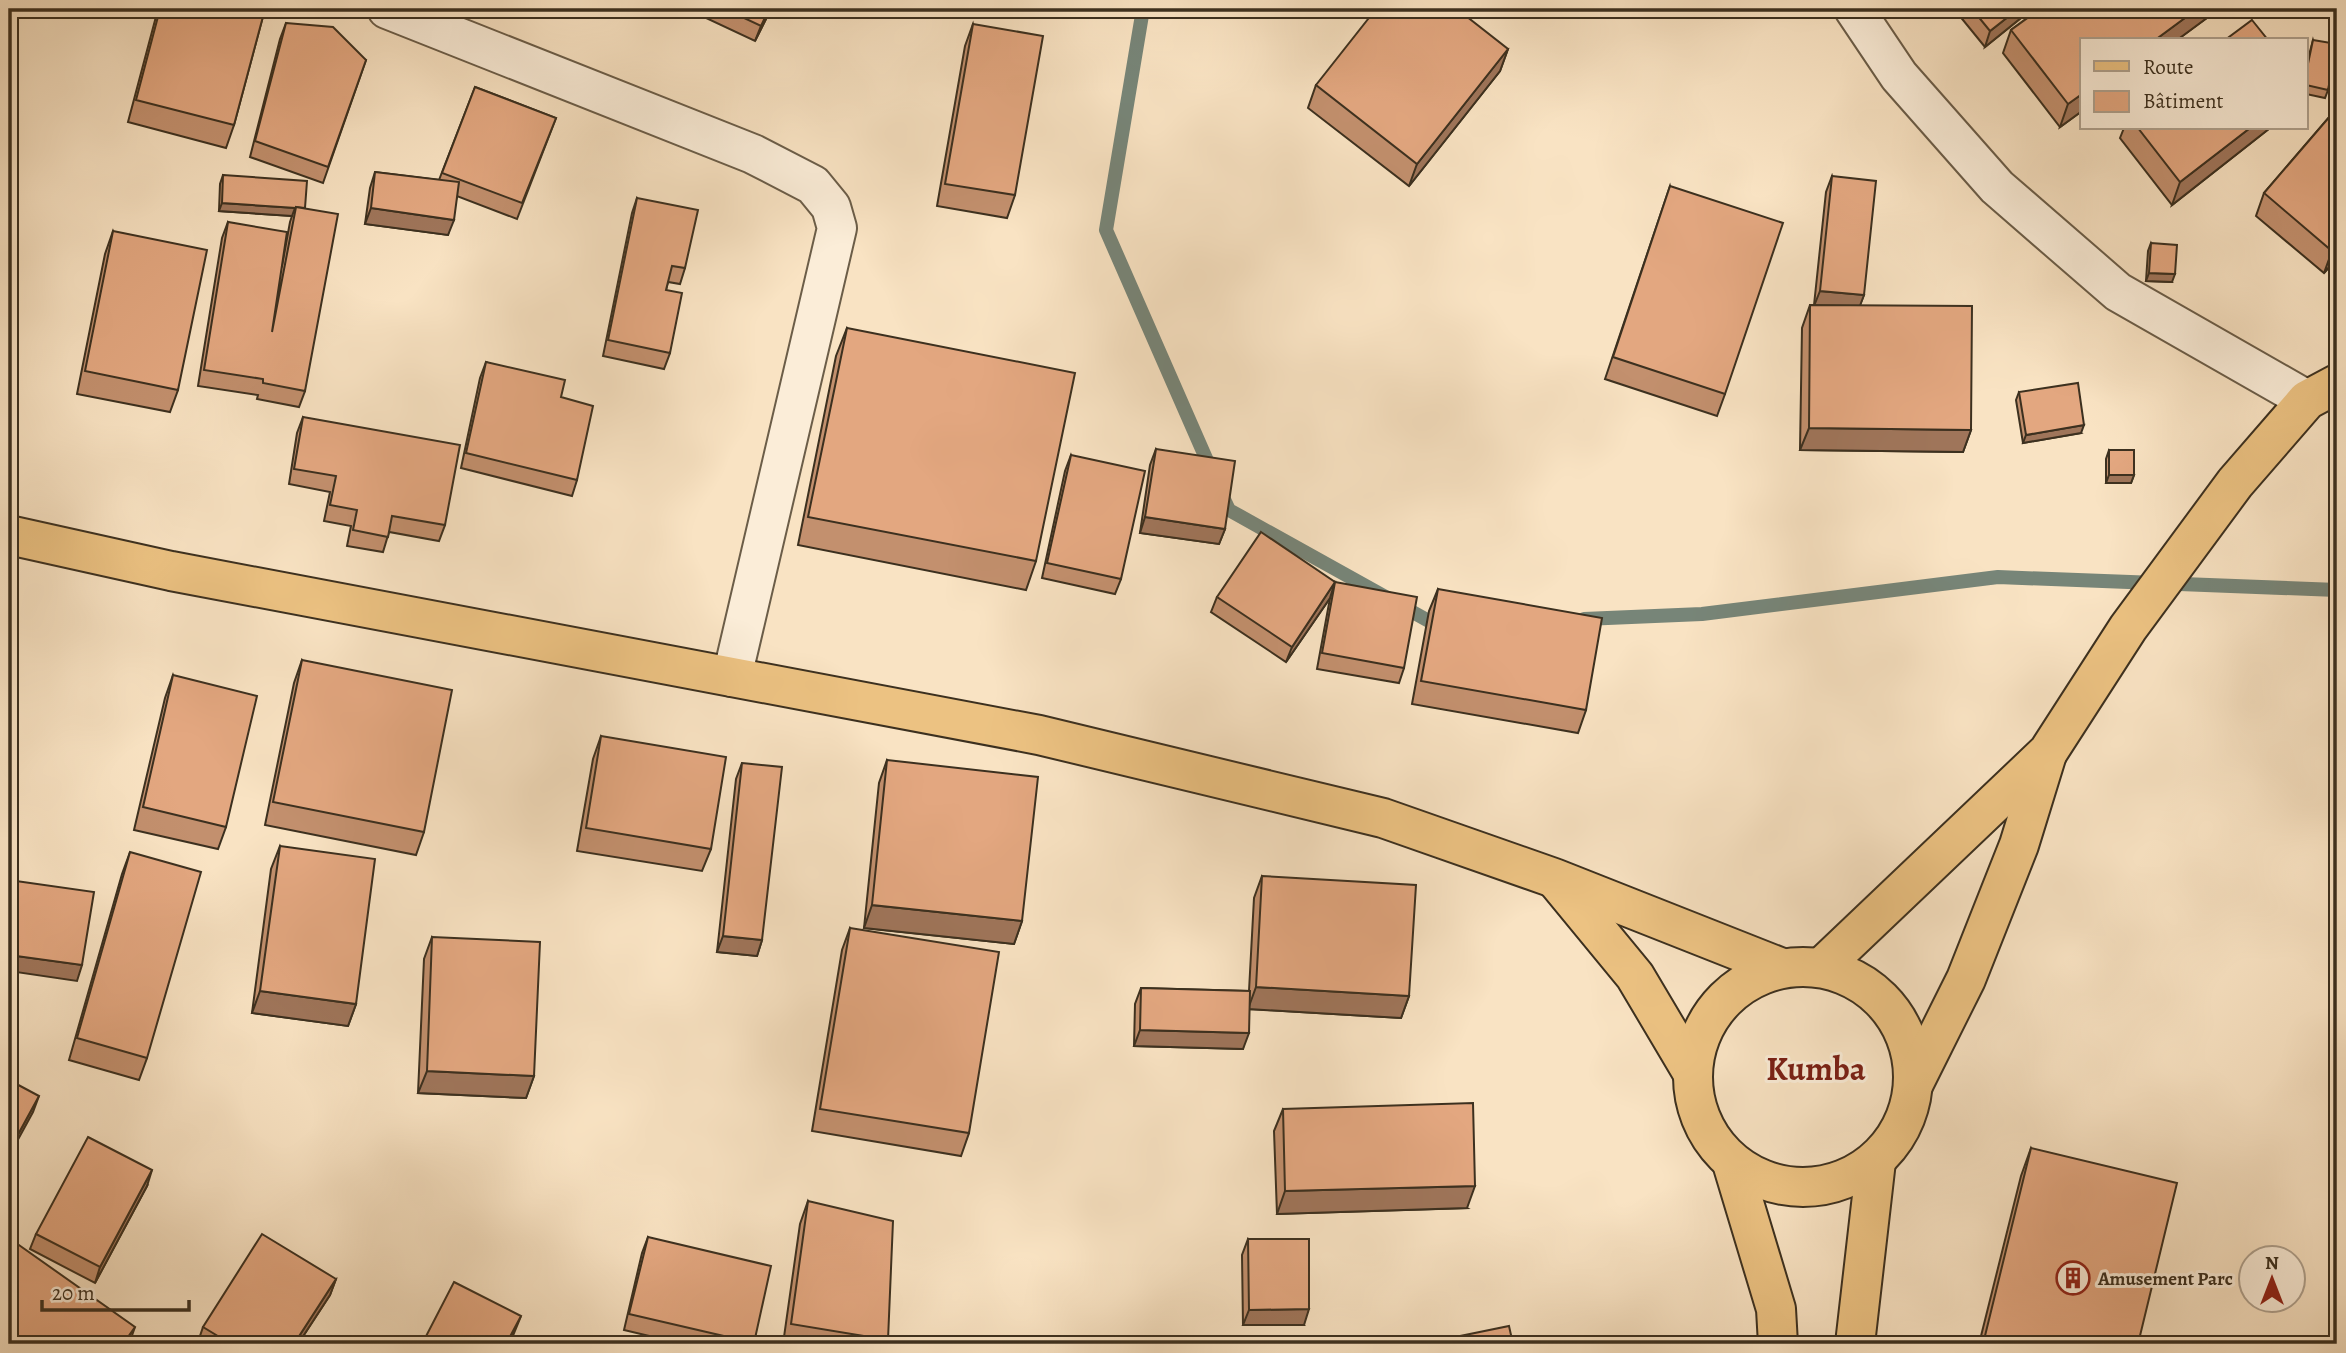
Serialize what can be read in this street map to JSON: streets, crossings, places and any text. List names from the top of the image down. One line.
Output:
{"districts":["Kumba"],"places":{"building":["Amusement Parc"]},"legend":["Route","Bâtiment"],"scale_bar":"20 m","north":"top"}
